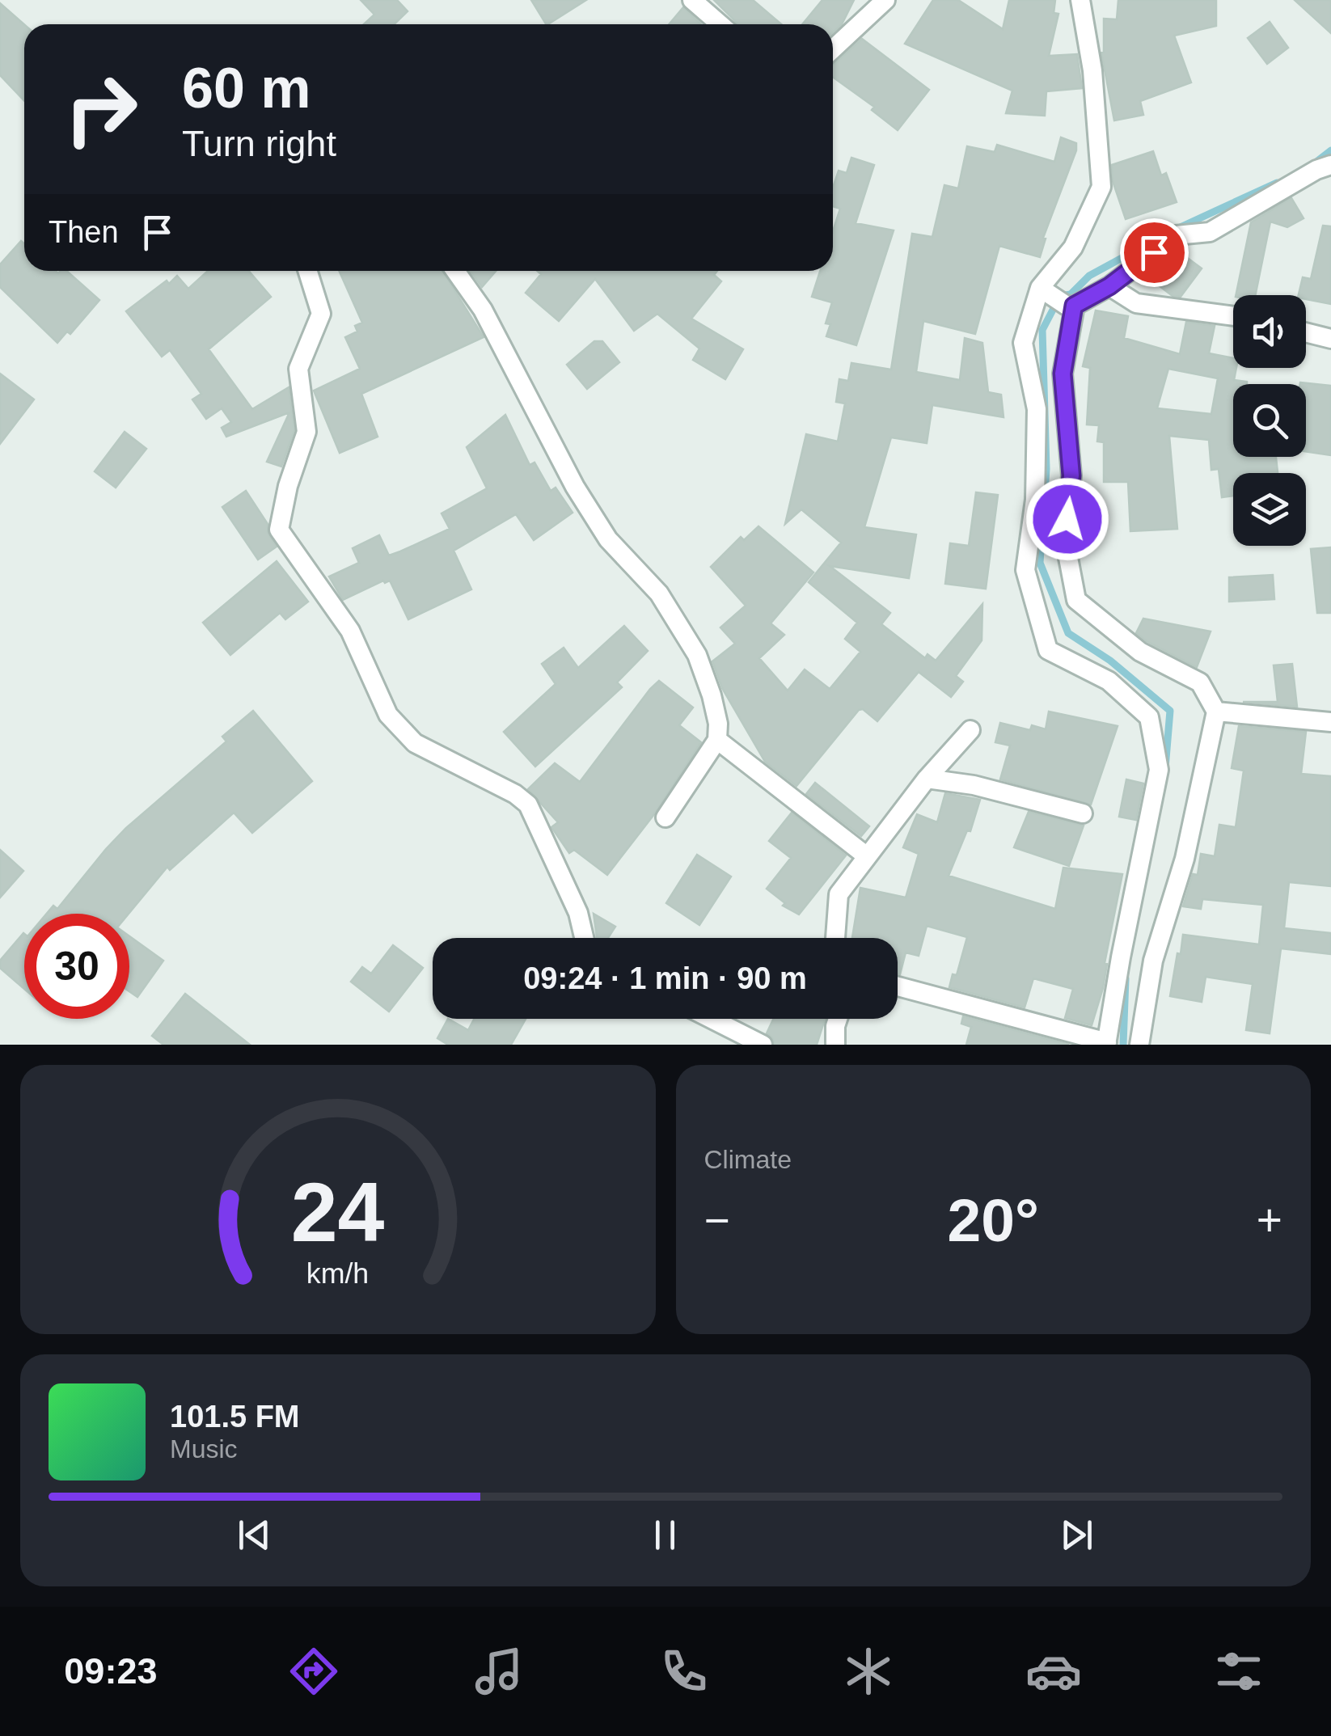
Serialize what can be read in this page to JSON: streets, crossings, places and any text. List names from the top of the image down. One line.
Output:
{"page":{"turn":["60 m","Turn right"],"then":"Then","limit":"30","trip":"09:24 · 1 min · 90 m","tile":"Climate","heat":["−","20°","+"],"song":["101.5 FM","Music"],"tabs":"09:23","gauge":["24","km/h"]}}
